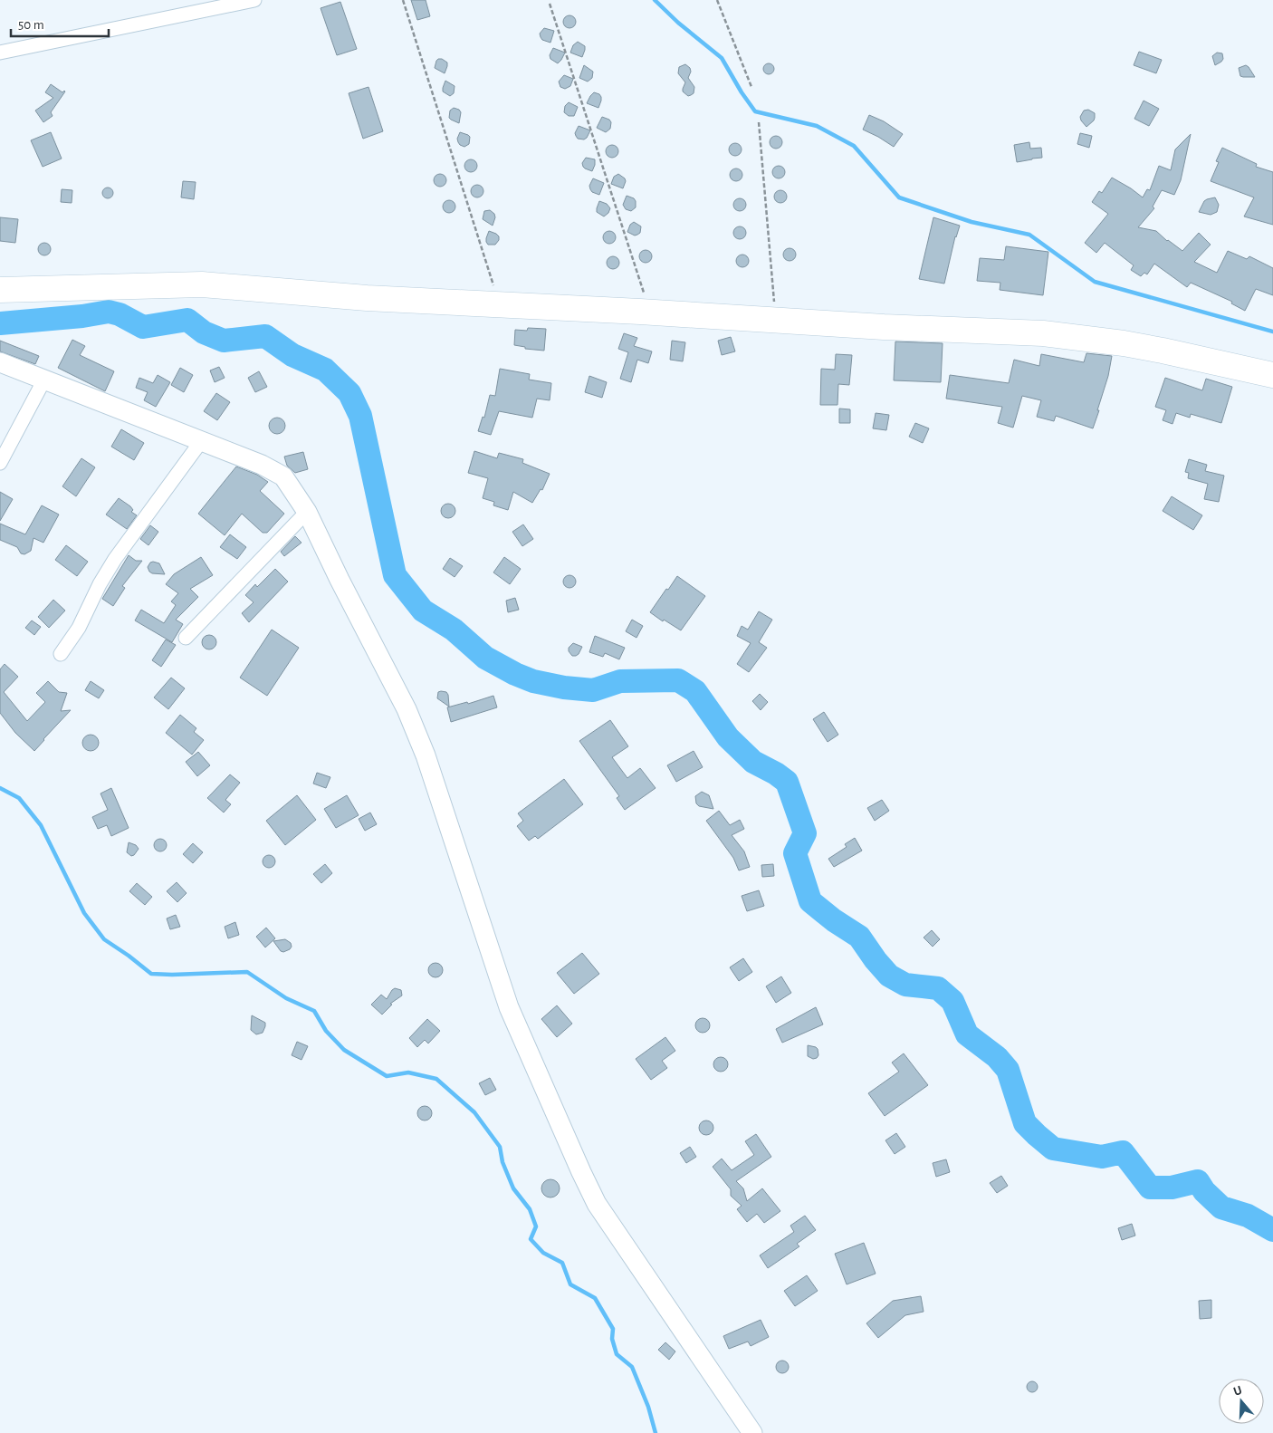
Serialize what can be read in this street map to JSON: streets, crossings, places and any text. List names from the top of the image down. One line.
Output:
{"scale_bar":"50 m","north":"top"}
